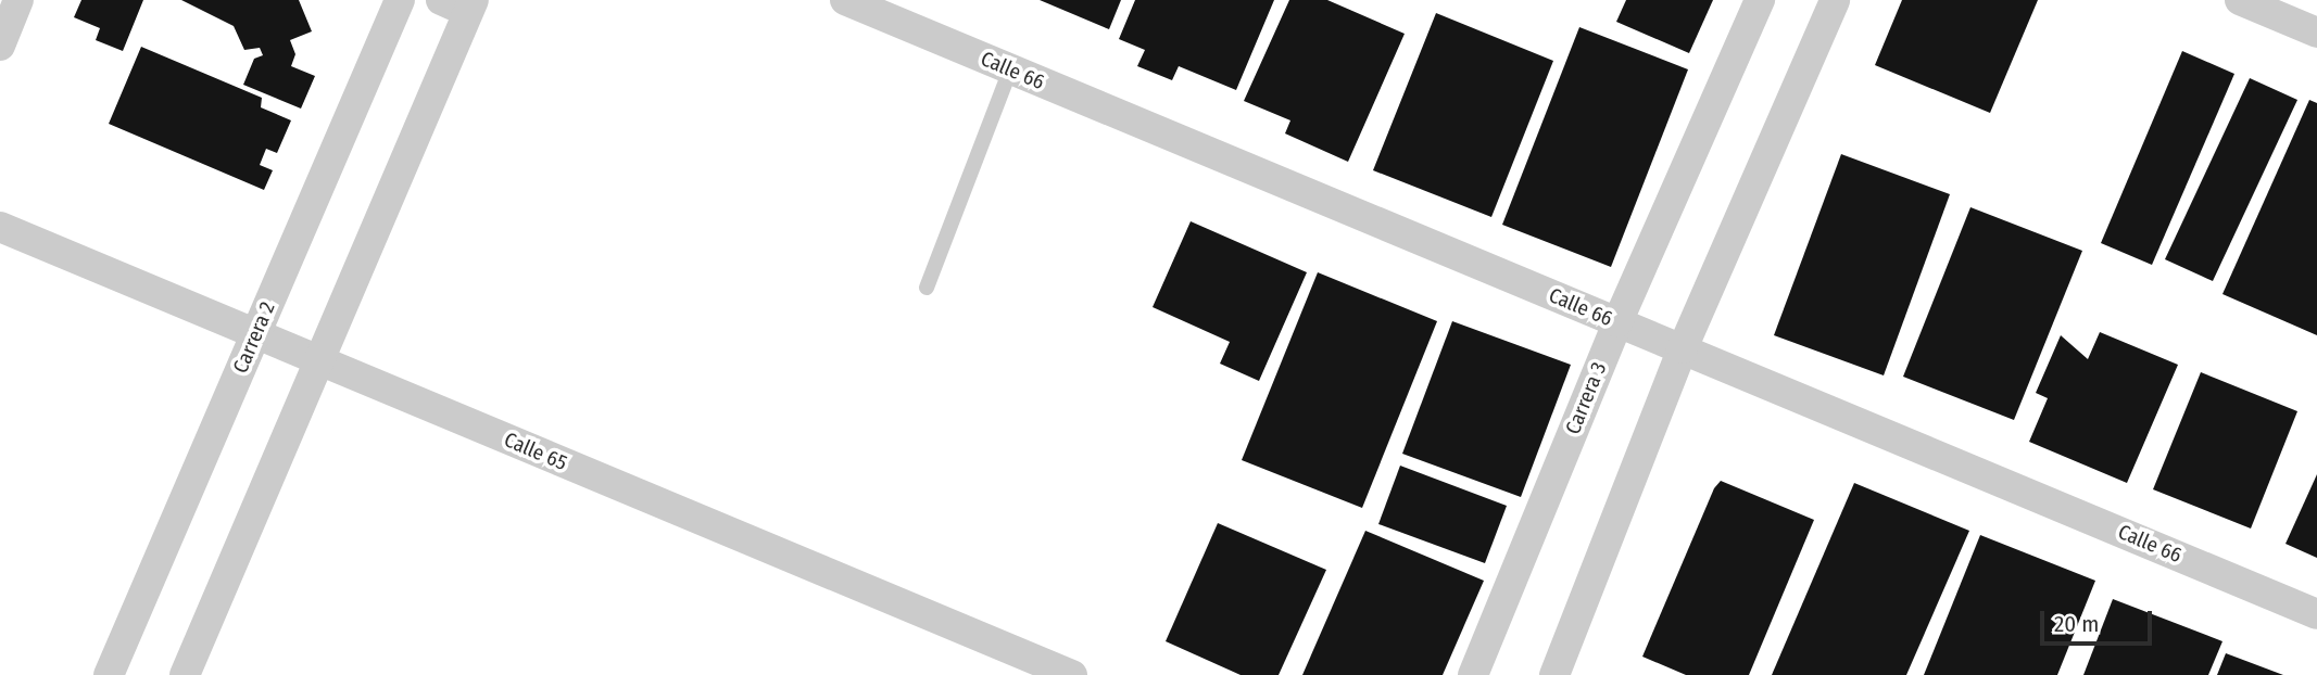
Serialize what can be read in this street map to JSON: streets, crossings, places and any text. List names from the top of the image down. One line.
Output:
{"streets":{"street":["Calle 66","Carrera 2","Carrera 3","Calle 65"]},"crossings":[["Calle 66","Carrera 3"],["Carrera 2","Calle 65"]],"scale_bar":"20 m"}
